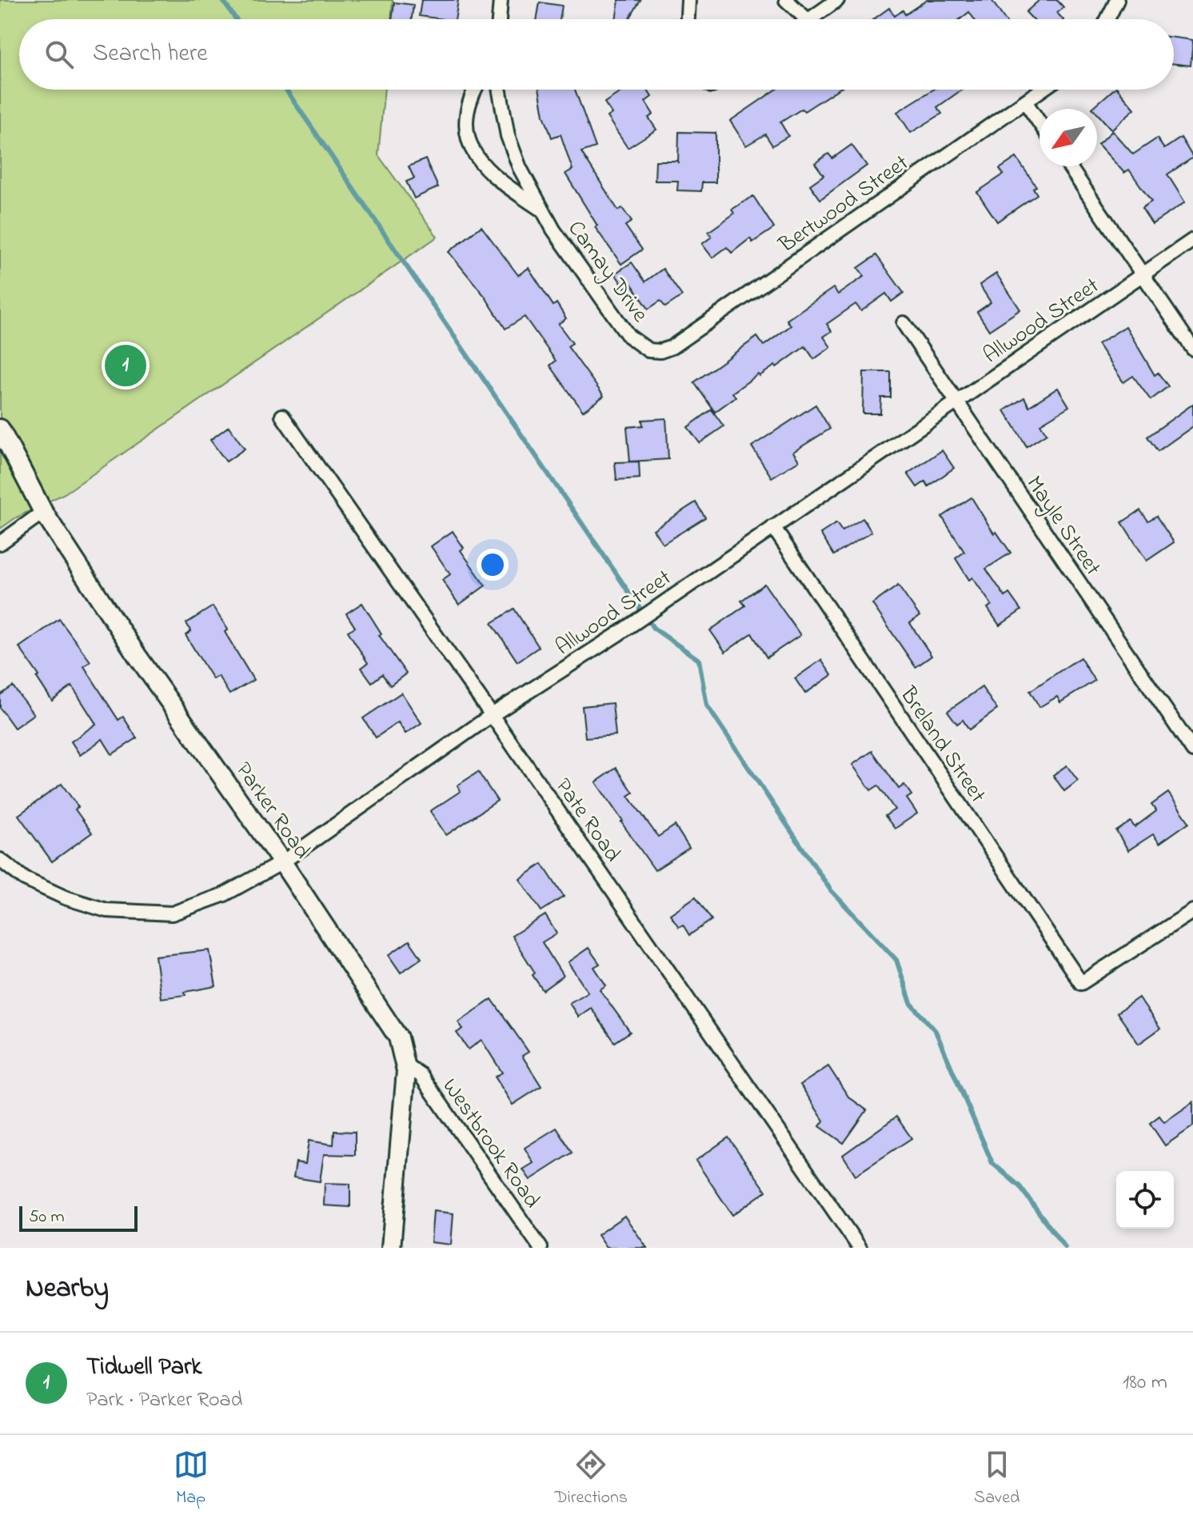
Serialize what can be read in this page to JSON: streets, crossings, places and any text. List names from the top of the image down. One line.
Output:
{"streets":{"main road":["Parker Road"],"street":["Bertwood Street","Camay Drive","Allwood Street","Mayle Street","Breland Street","Pate Road","Westbrook Road"]},"crossings":[["Bertwood Street","Camay Drive"],["Allwood Street","Mayle Street"],["Allwood Street","Breland Street"],["Allwood Street","Parker Road"],["Allwood Street","Pate Road"],["Parker Road","Westbrook Road"]],"scale_bar":"50 m","north":"bottom left","page":{"search":"Search here","pins":"1","scale":"50 m","heading":"Nearby","list":[{"mark":"1","name":"Tidwell Park","note":"Park · Parker Road","value":"180 m"}],"nav":["Map","Directions","Saved"]}}
